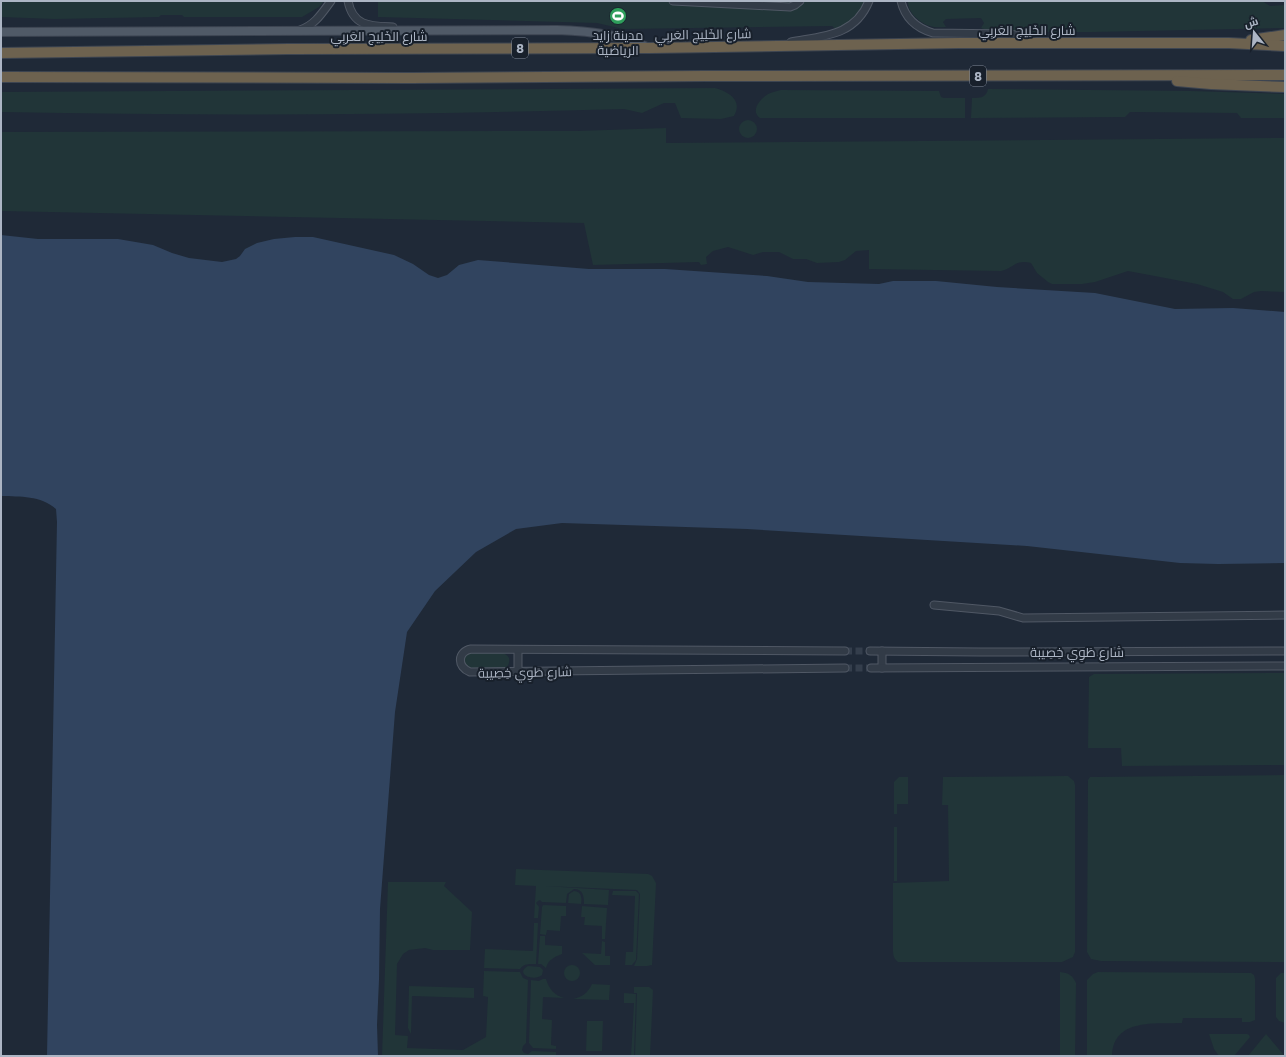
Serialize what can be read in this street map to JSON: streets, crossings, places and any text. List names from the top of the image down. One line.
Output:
{"streets":{"highway":["شارع الخَلِيج العَربِي","8"],"street":["شارع طَوِي خِصِيبة"]},"places":{"sports":["مدينة زايد الرياضية"]},"north":"top"}
